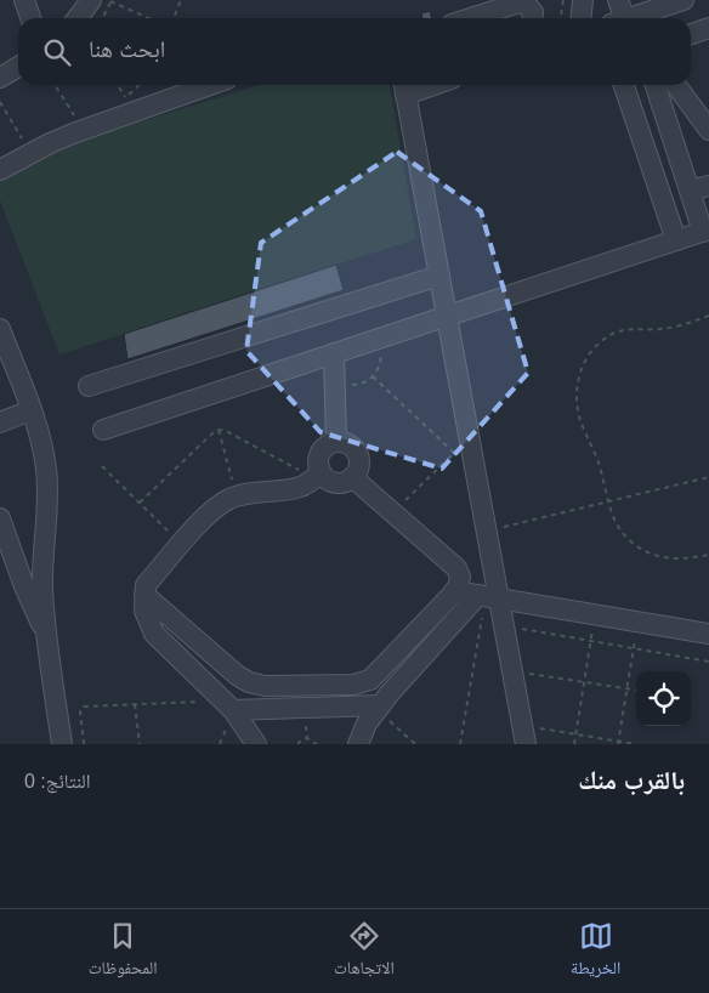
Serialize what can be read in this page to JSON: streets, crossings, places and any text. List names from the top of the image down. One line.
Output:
{"page":{"search":"ابحث هنا","heading":["بالقرب منك","النتائج: 0"],"nav":["الخريطة","الاتجاهات","المحفوظات"]}}
